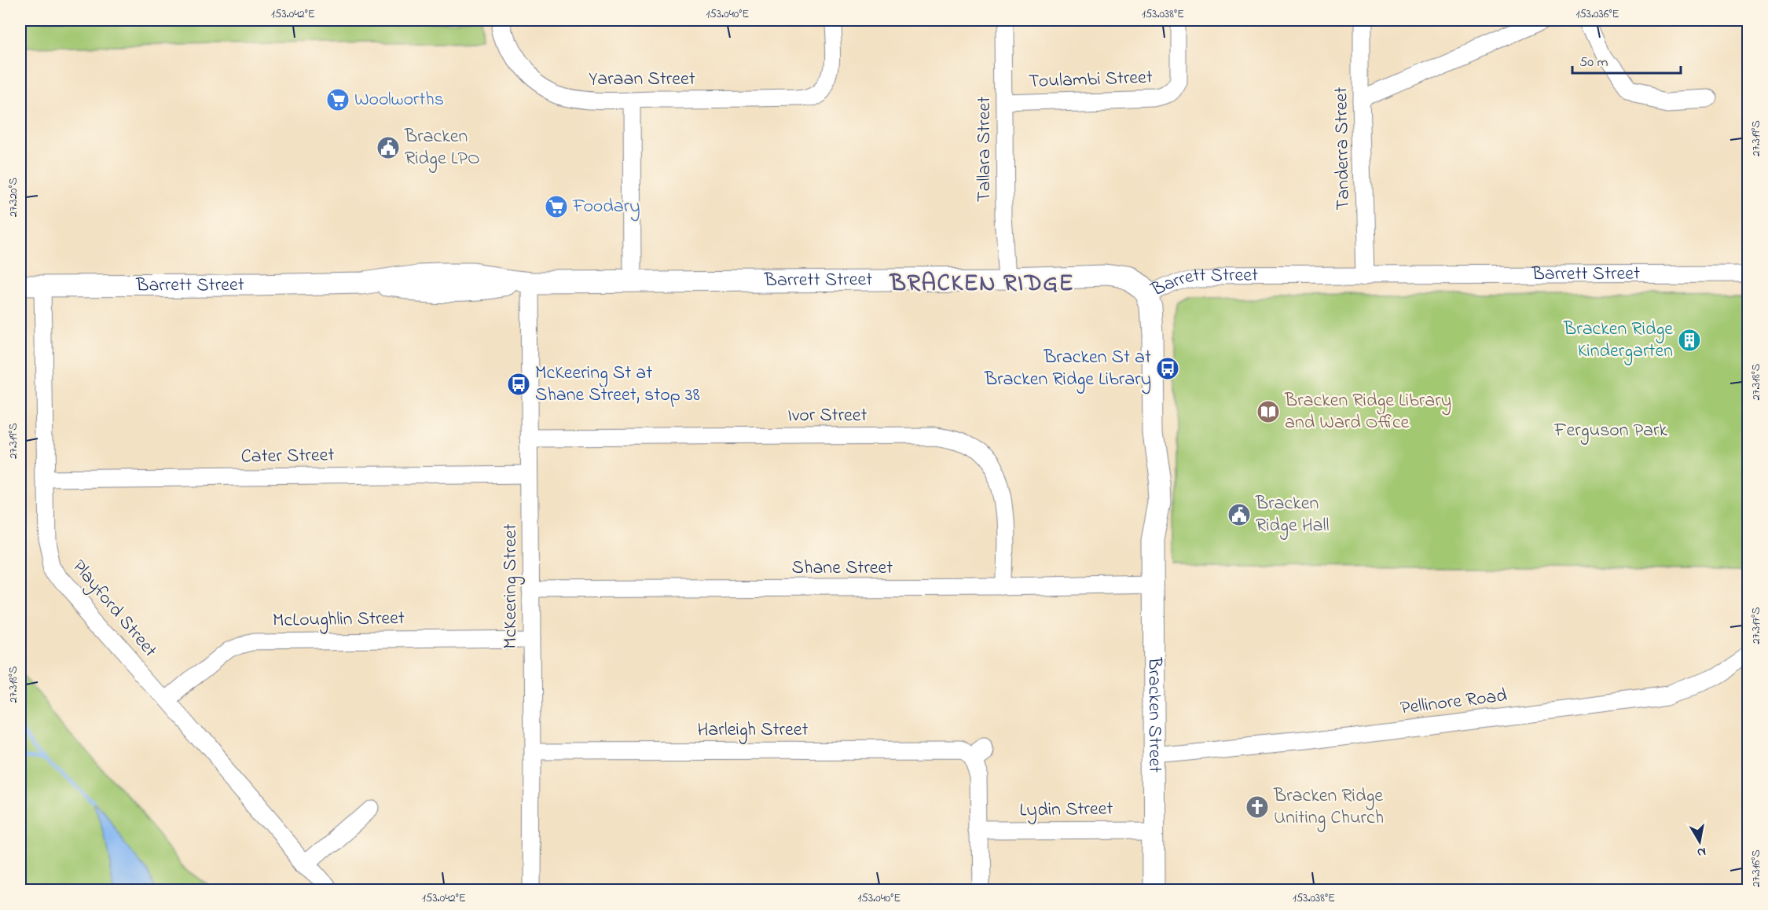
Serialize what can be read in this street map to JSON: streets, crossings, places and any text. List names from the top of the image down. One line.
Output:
{"streets":{"street":["Yaraan Street","Toulambi Street","Tanderra Street","Tallara Street","Barrett Street","Ivor Street","Cater Street","Shane Street","McKeering Street","Playford Street","McLoughlin Street","Pellinore Road","Bracken Street","Harleigh Street","Lydin Street"]},"crossings":[["Toulambi Street","Tallara Street"],["Tanderra Street","Barrett Street"],["Tallara Street","Barrett Street"],["Barrett Street","McKeering Street"],["Barrett Street","Playford Street"],["Barrett Street","Bracken Street"],["Ivor Street","Shane Street"],["Ivor Street","McKeering Street"],["Cater Street","McKeering Street"],["Cater Street","Playford Street"],["Shane Street","McKeering Street"],["Shane Street","Bracken Street"],["McKeering Street","McLoughlin Street"],["McKeering Street","Harleigh Street"],["Playford Street","McLoughlin Street"],["Pellinore Road","Bracken Street"],["Bracken Street","Lydin Street"],["Harleigh Street","Lydin Street"]],"districts":["BRACKEN RIDGE"],"parks":["Ferguson Park"],"places":{"supermarket":["Woolworths","Foodary"],"public building":["Bracken Ridge LPO","Bracken Ridge Hall"],"building":["Bracken Ridge Kindergarten"],"bus stop":["Bracken St at Bracken Ridge Library","McKeering St at Shane Street, stop 38"],"library":["Bracken Ridge Library and Ward Office"],"church":["Bracken Ridge Uniting Church"]},"scale_bar":"50 m","north":"bottom","coordinates":["153.042°E","153.040°E","153.038°E","153.036°E","27.319°S","27.320°S","27.318°S","27.317°S","27.316°S"]}
